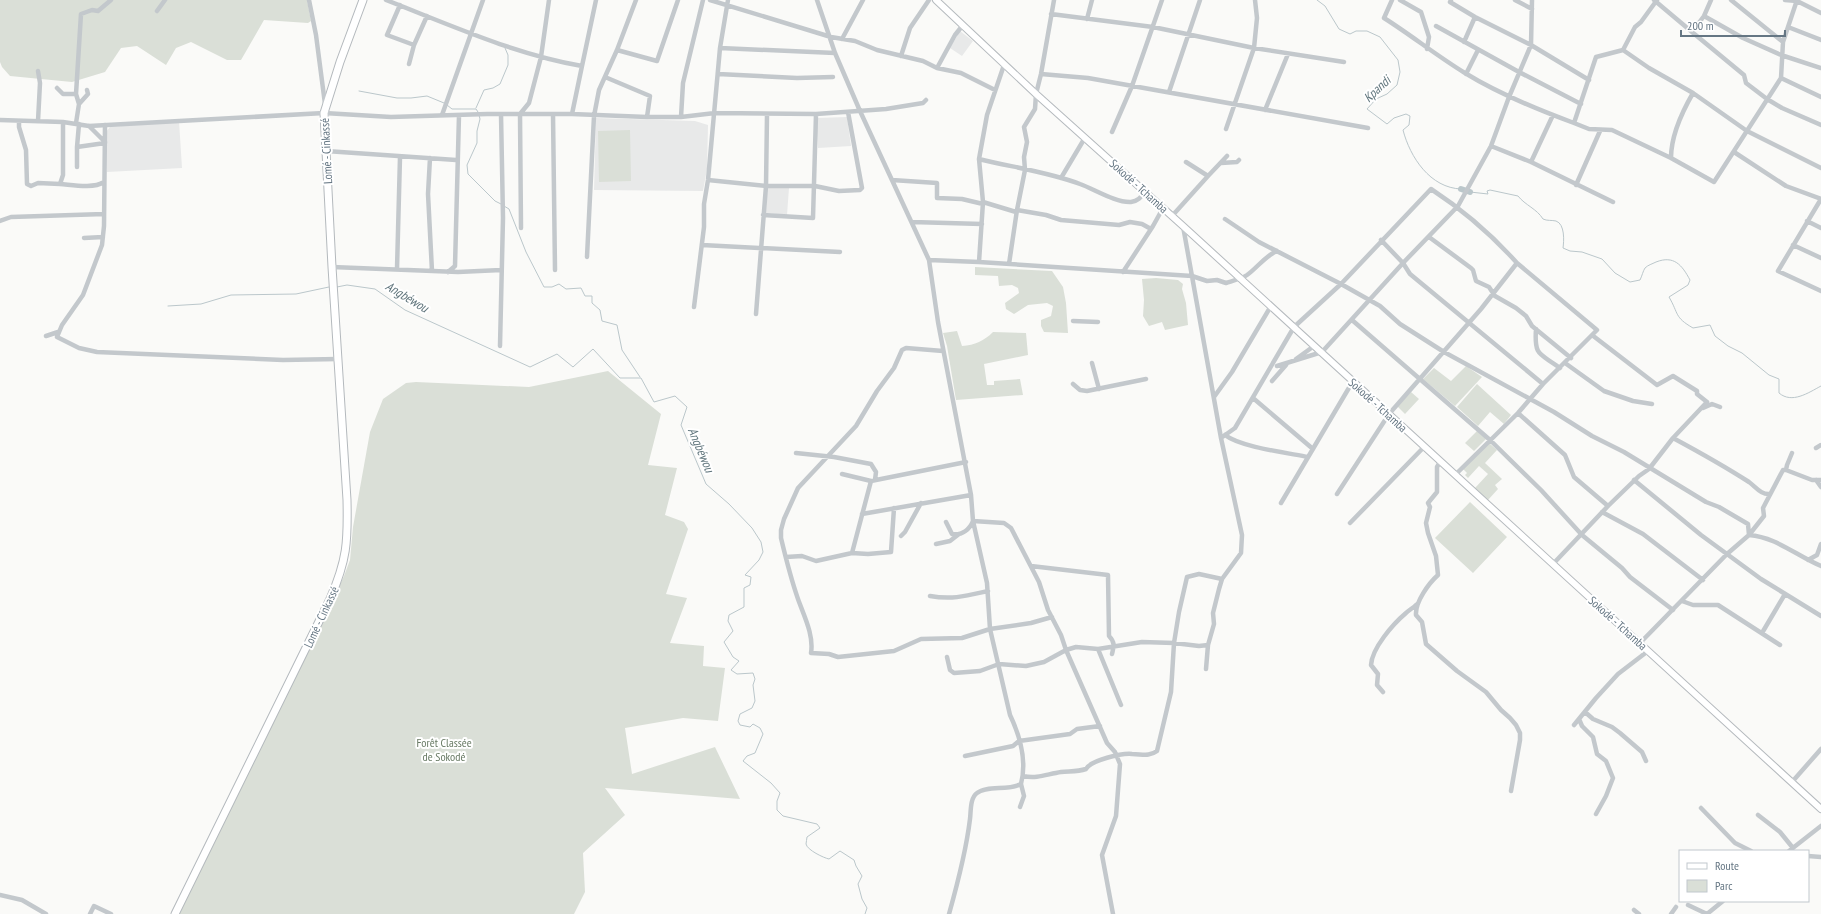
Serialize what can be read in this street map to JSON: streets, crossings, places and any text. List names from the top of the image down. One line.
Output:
{"streets":{"highway":["Lomé - Cinkassé"],"main road":["Sokodé - Tchamba"]},"water":["Kpandi","Angbéwou"],"parks":["Forêt Classée de Sokodé"],"legend":["Route","Parc"],"scale_bar":"200 m"}
